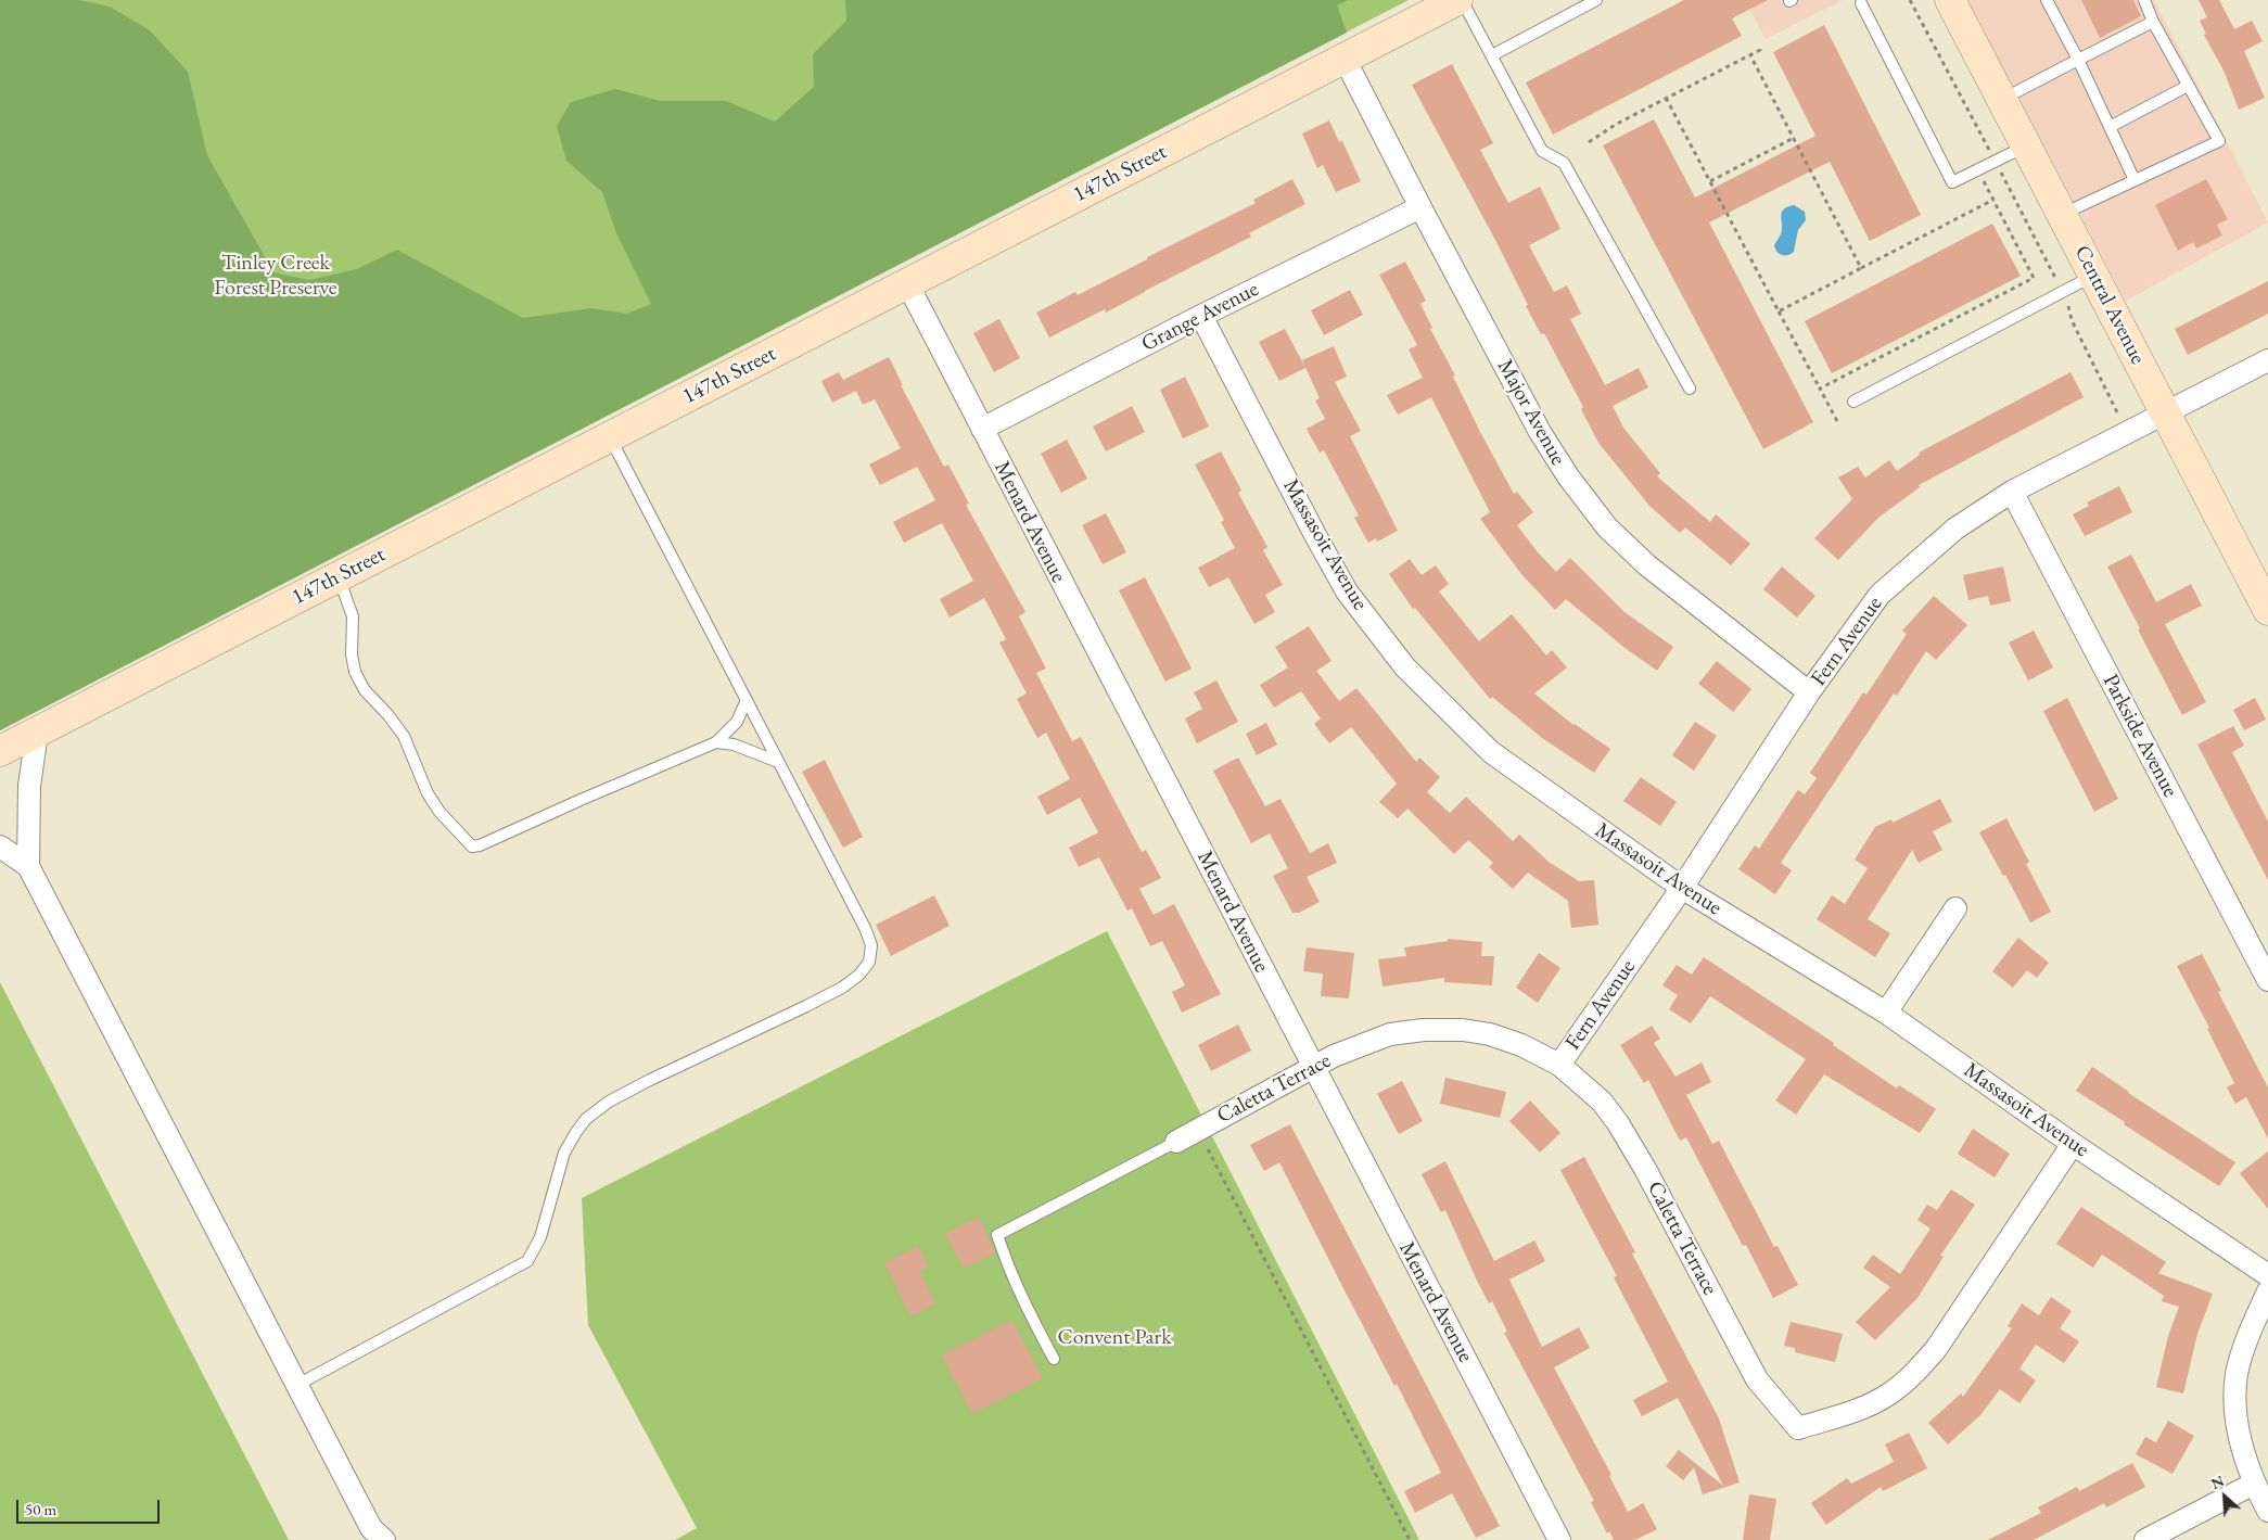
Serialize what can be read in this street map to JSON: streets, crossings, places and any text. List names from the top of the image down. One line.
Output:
{"streets":{"main road":["147th Street","Central Avenue"],"street":["Grange Avenue","Major Avenue","Menard Avenue","Massasoit Avenue","Fern Avenue","Parkside Avenue","Caletta Terrace"]},"crossings":[["147th Street","Major Avenue"],["147th Street","Menard Avenue"],["Central Avenue","Fern Avenue"],["Grange Avenue","Major Avenue"],["Grange Avenue","Menard Avenue"],["Grange Avenue","Massasoit Avenue"],["Major Avenue","Fern Avenue"],["Menard Avenue","Caletta Terrace"],["Massasoit Avenue","Fern Avenue"],["Massasoit Avenue","Caletta Terrace"],["Fern Avenue","Parkside Avenue"],["Fern Avenue","Caletta Terrace"]],"parks":["Tinley Creek Forest Preserve","Convent Park"],"scale_bar":"50 m","north":"top left"}
